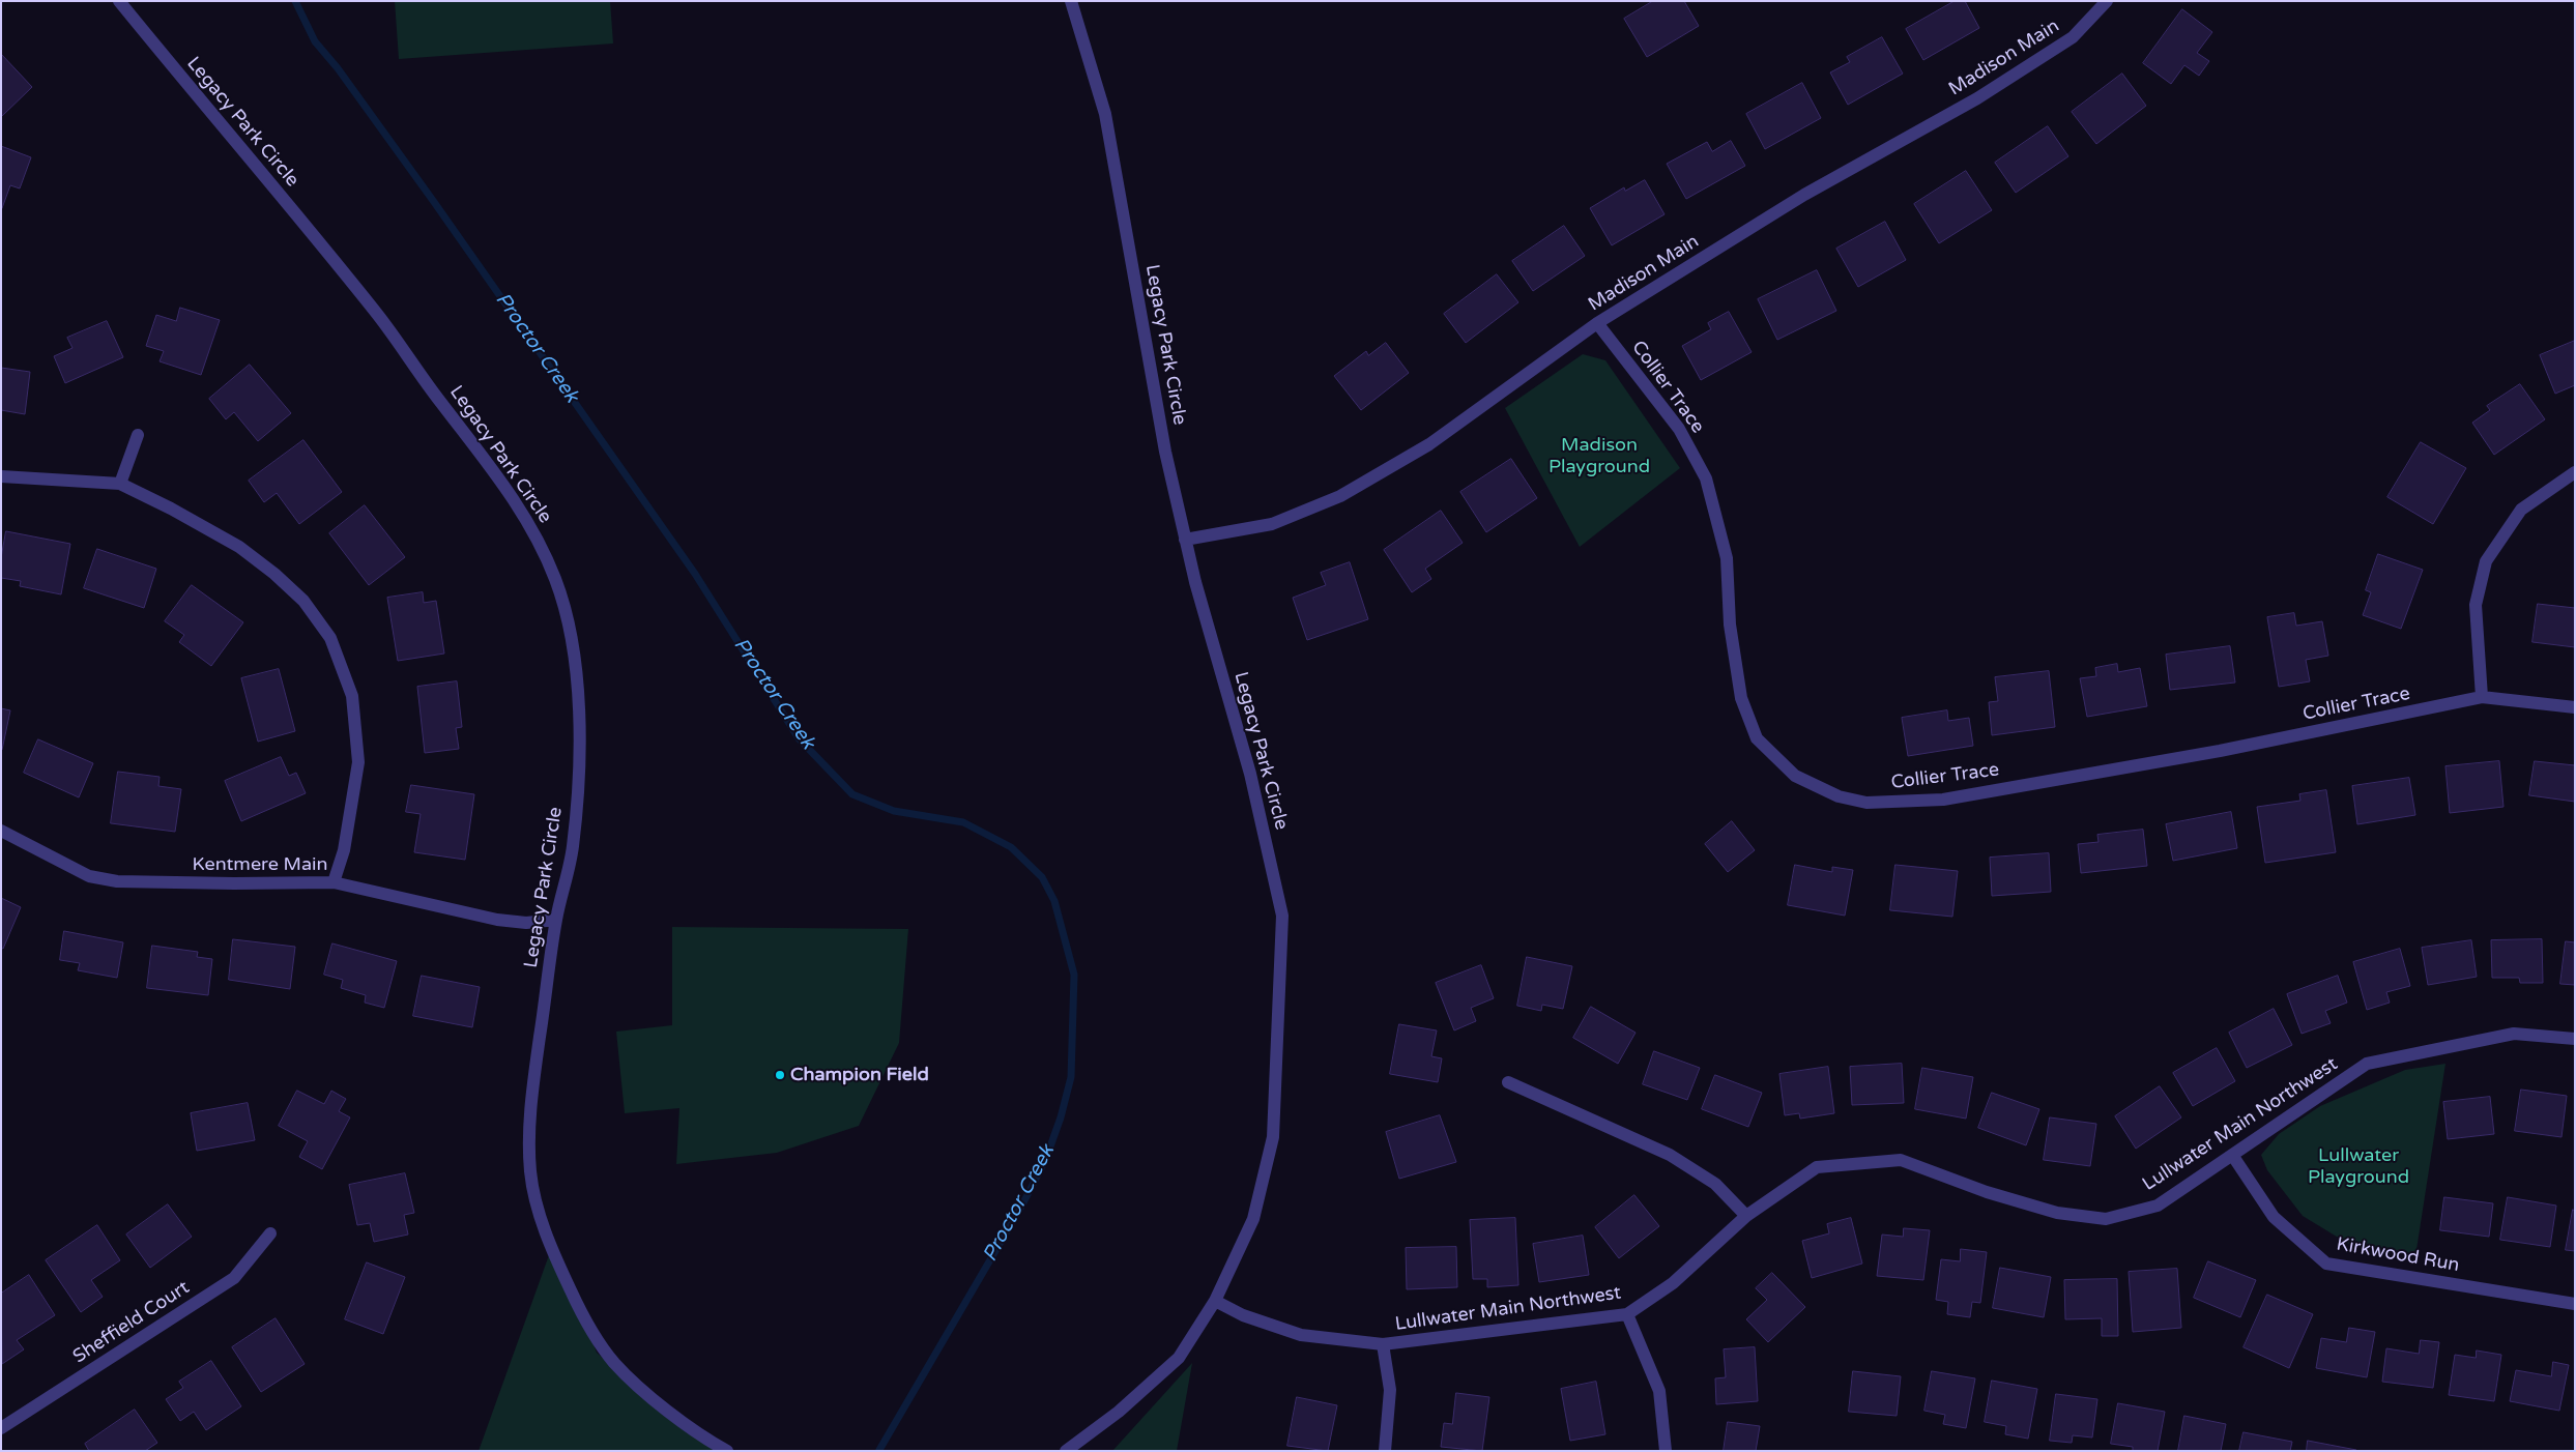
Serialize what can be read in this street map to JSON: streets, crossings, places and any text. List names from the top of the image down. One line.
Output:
{"streets":{"street":["Madison Main","Legacy Park Circle","Collier Trace","Kentmere Main","Lullwater Main Northwest","Kirkwood Run","Sheffield Court"]},"crossings":[["Madison Main","Legacy Park Circle"],["Madison Main","Collier Trace"],["Legacy Park Circle","Kentmere Main"],["Legacy Park Circle","Lullwater Main Northwest"],["Lullwater Main Northwest","Kirkwood Run"]],"water":["Proctor Creek"],"parks":["Madison Playground","Lullwater Playground"],"places":["Champion Field"]}
